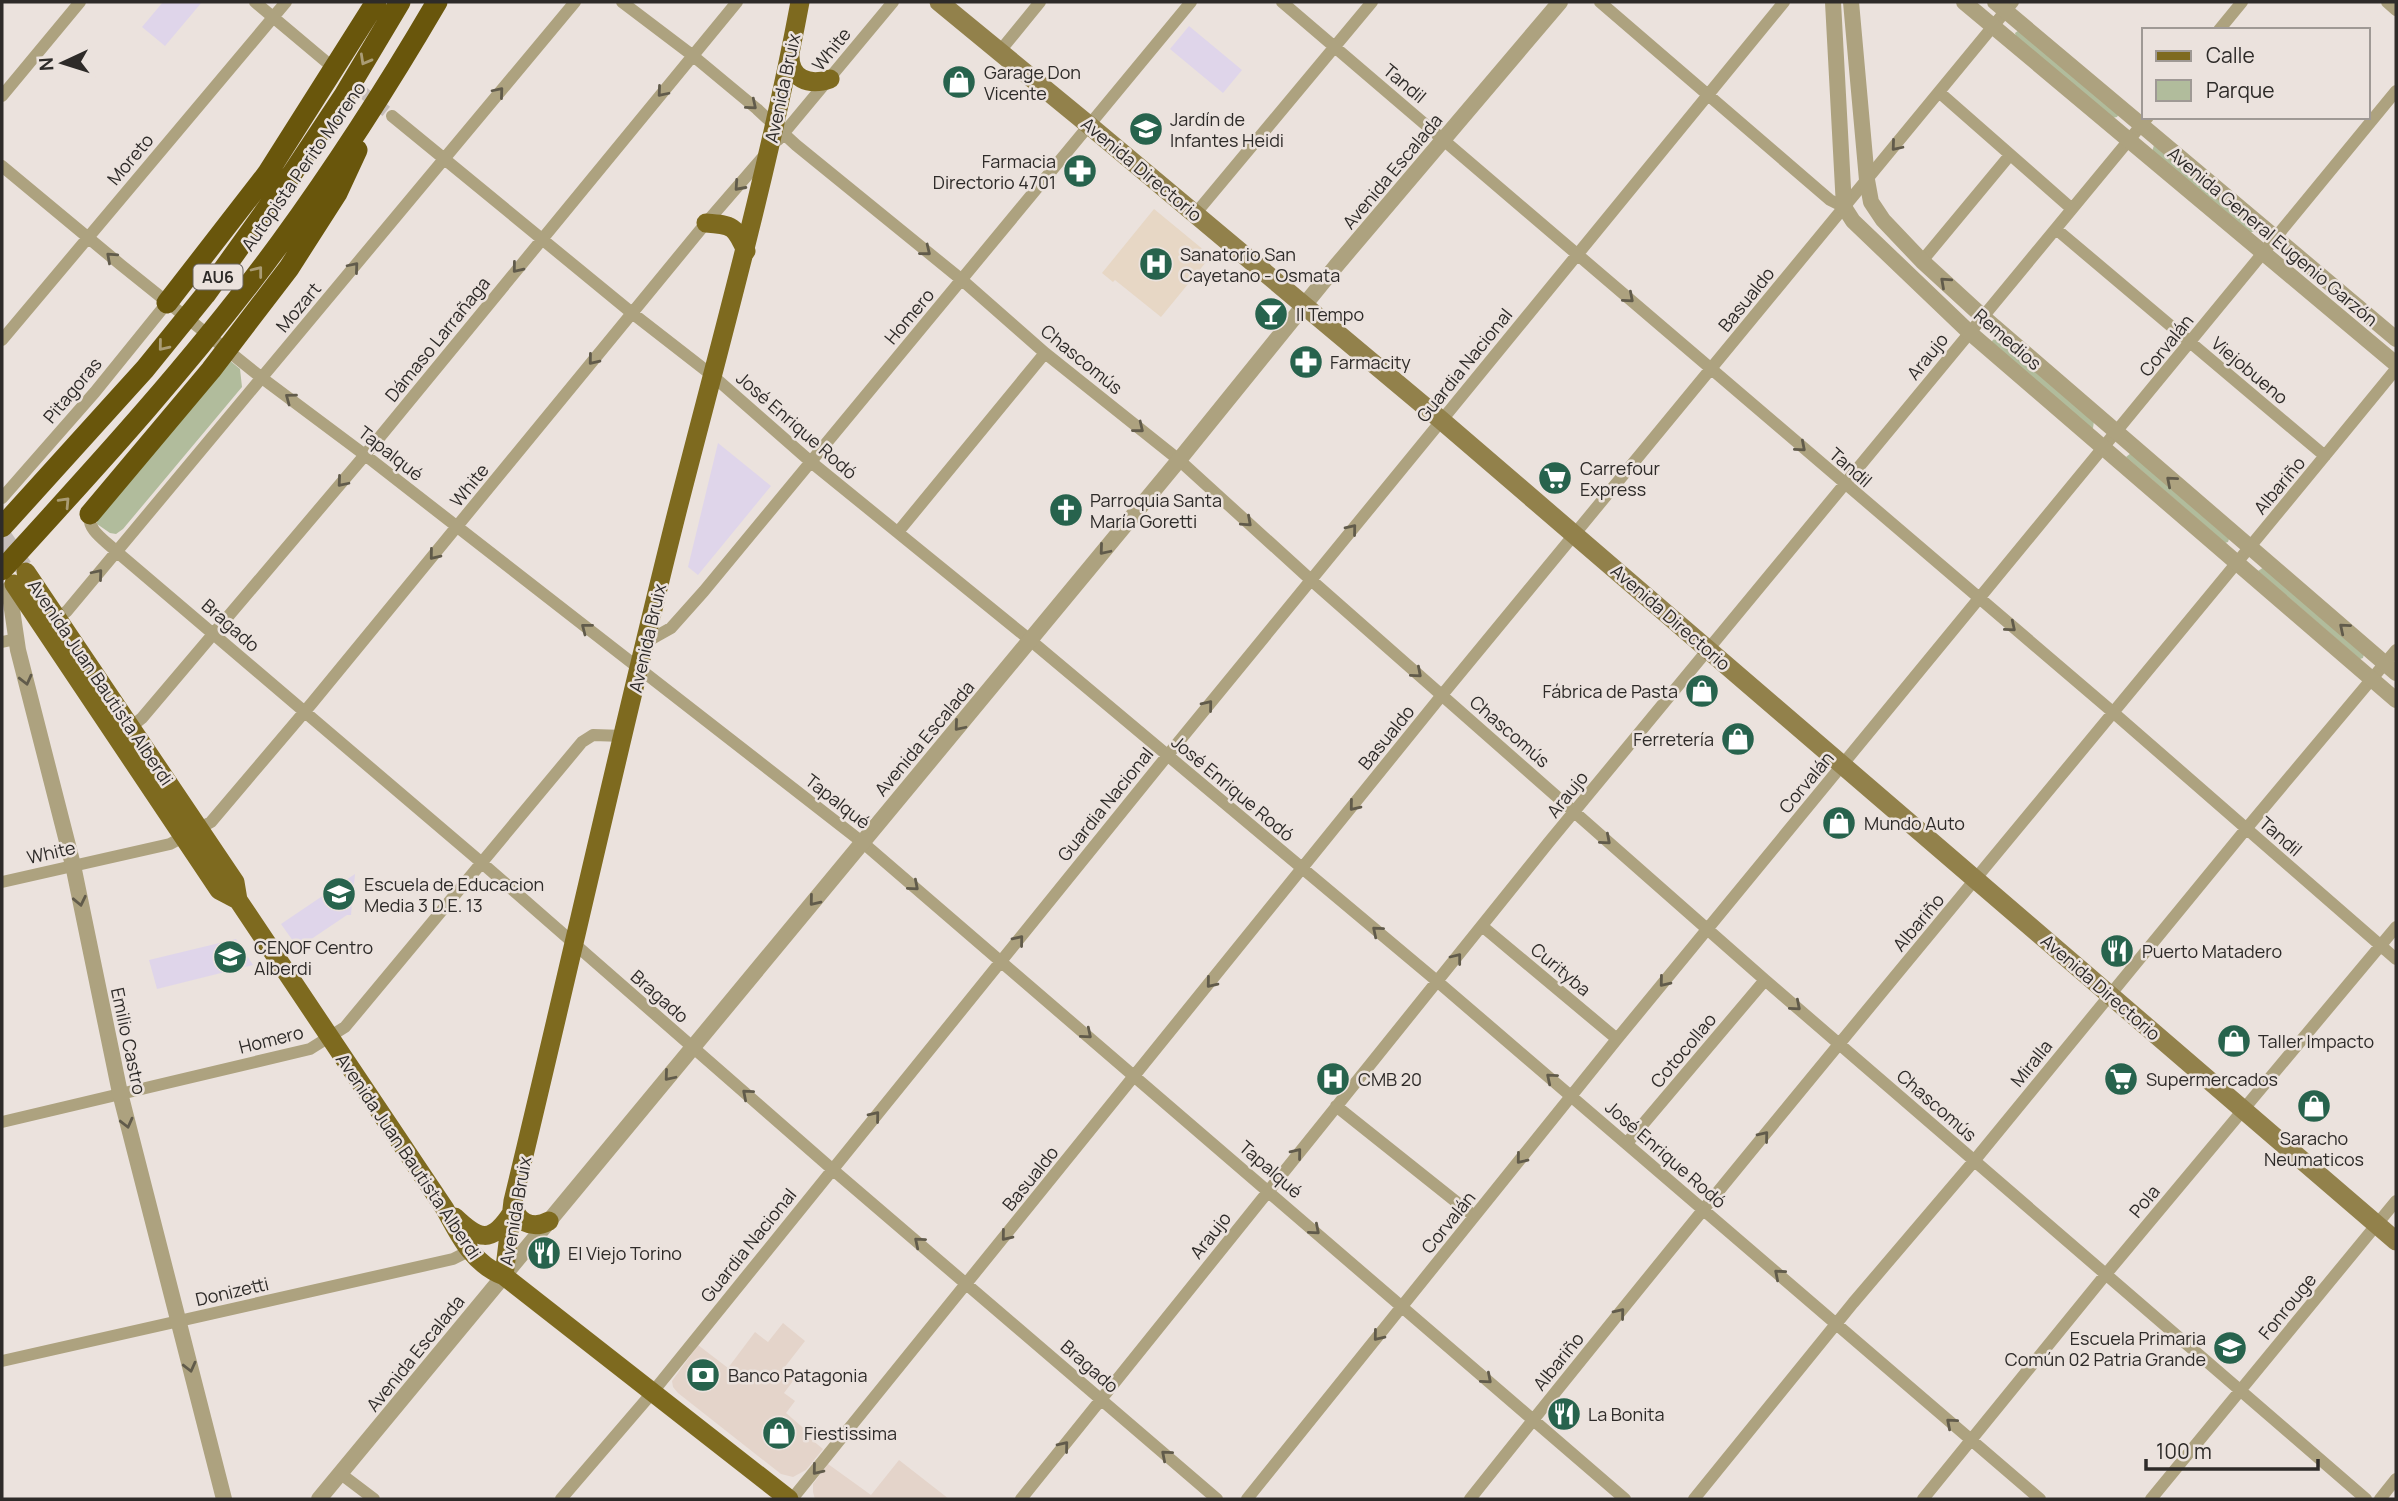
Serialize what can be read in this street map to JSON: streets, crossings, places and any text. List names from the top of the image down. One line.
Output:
{"streets":{"highway":["Autopista Perito Moreno","AU6"],"main road":["Avenida Bruix","Avenida Directorio","Avenida Juan Bautista Alberdi"],"street":["White","Tandil","Moreto","Avenida Escalada","Avenida General Eugenio Garzón","Basualdo","Mozart","Homero","Dámaso Larrañaga","Remedios","Corvalán","Araujo","Chascomús","Guardia Nacional","Viejobueno","Pitagoras","José Enrique Rodó","Tapalqué","Albariño","Bragado","Curityba","Emilio Castro","Cotocollao","Miralla","Pola","Donizetti","Fonrouge"]},"crossings":[["White","Avenida Bruix"],["White","Chascomús"],["White","José Enrique Rodó"],["White","Tapalqué"],["White","Bragado"],["White","Avenida Juan Bautista Alberdi"],["White","Emilio Castro"],["Tandil","Avenida Escalada"],["Tandil","Basualdo"],["Tandil","Corvalán"],["Tandil","Araujo"],["Tandil","Guardia Nacional"],["Tandil","Albariño"],["Tandil","Miralla"],["Tandil","Pola"],["Avenida Bruix","Avenida Escalada"],["Avenida Bruix","Homero"],["Avenida Bruix","Chascomús"],["Avenida Bruix","José Enrique Rodó"],["Avenida Bruix","Tapalqué"],["Avenida Bruix","Bragado"],["Avenida Bruix","Avenida Juan Bautista Alberdi"],["Moreto","Tapalqué"],["Autopista Perito Moreno","Avenida Juan Bautista Alberdi"],["Autopista Perito Moreno","Emilio Castro"],["Avenida Directorio","Avenida Escalada"],["Avenida Directorio","Basualdo"],["Avenida Directorio","Homero"],["Avenida Directorio","Corvalán"],["Avenida Directorio","Araujo"],["Avenida Directorio","Guardia Nacional"],["Avenida Directorio","Albariño"],["Avenida Directorio","Miralla"],["Avenida Directorio","Pola"],["Avenida Directorio","Fonrouge"],["Avenida Escalada","Chascomús"],["Avenida Escalada","José Enrique Rodó"],["Avenida Escalada","Tapalqué"],["Avenida Escalada","Bragado"],["Avenida Escalada","Avenida Juan Bautista Alberdi"],["Avenida General Eugenio Garzón","Basualdo"],["Avenida General Eugenio Garzón","Corvalán"],["Avenida General Eugenio Garzón","Araujo"],["Avenida General Eugenio Garzón","Albariño"],["Basualdo","Remedios"],["Basualdo","Chascomús"],["Basualdo","José Enrique Rodó"],["Basualdo","Tapalqué"],["Basualdo","Bragado"],["Basualdo","Avenida Juan Bautista Alberdi"],["Mozart","José Enrique Rodó"],["Mozart","Tapalqué"],["Mozart","Bragado"],["Mozart","Avenida Juan Bautista Alberdi"],["Homero","Chascomús"],["Homero","José Enrique Rodó"],["Homero","Bragado"],["Homero","Avenida Juan Bautista Alberdi"],["Homero","Emilio Castro"],["Dámaso Larrañaga","Chascomús"],["Dámaso Larrañaga","José Enrique Rodó"],["Dámaso Larrañaga","Tapalqué"],["Dámaso Larrañaga","Bragado"],["Dámaso Larrañaga","Avenida Juan Bautista Alberdi"],["Remedios","Corvalán"],["Remedios","Araujo"],["Remedios","Guardia Nacional"],["Remedios","Albariño"],["Remedios","Miralla"],["Corvalán","Chascomús"],["Corvalán","Viejobueno"],["Corvalán","José Enrique Rodó"],["Corvalán","Tapalqué"],["Corvalán","Curityba"],["Araujo","Chascomús"],["Araujo","Viejobueno"],["Araujo","José Enrique Rodó"],["Araujo","Tapalqué"],["Araujo","Bragado"],["Araujo","Curityba"],["Chascomús","Guardia Nacional"],["Chascomús","Albariño"],["Chascomús","Cotocollao"],["Chascomús","Miralla"],["Chascomús","Pola"],["Chascomús","Fonrouge"],["Guardia Nacional","José Enrique Rodó"],["Guardia Nacional","Tapalqué"],["Guardia Nacional","Bragado"],["Guardia Nacional","Avenida Juan Bautista Alberdi"],["Viejobueno","Albariño"],["Pitagoras","Tapalqué"],["José Enrique Rodó","Albariño"],["José Enrique Rodó","Cotocollao"],["José Enrique Rodó","Miralla"],["José Enrique Rodó","Pola"],["Tapalqué","Albariño"],["Avenida Juan Bautista Alberdi","Emilio Castro"],["Avenida Juan Bautista Alberdi","Donizetti"],["Emilio Castro","Donizetti"]],"one_way":["White","Tandil","Avenida Escalada","Basualdo","Mozart","Dámaso Larrañaga","Chascomús","Guardia Nacional","Emilio Castro"],"places":{"shop":["Garage Don Vicente","Fábrica de Pasta","Ferretería","Mundo Auto","Taller Impacto","Saracho Neumaticos","Fiestissima"],"school or university":["Jardín de Infantes Heidi","Escuela de Educacion Media 3 D.E. 13","CENOF Centro Alberdi","Escuela Primaria Común 02 Patria Grande"],"pharmacy":["Farmacia Directorio 4701","Farmacity"],"hospital":["Sanatorio San Cayetano - Osmata","CMB 20"],"bar":["Il Tempo"],"supermarket":["Carrefour Express","Supermercados"],"church":["Parroquia Santa María Goretti"],"restaurant":["Puerto Matadero","El Viejo Torino","La Bonita"],"bank":["Banco Patagonia"]},"legend":["Calle","Parque"],"scale_bar":"100 m","north":"left"}
